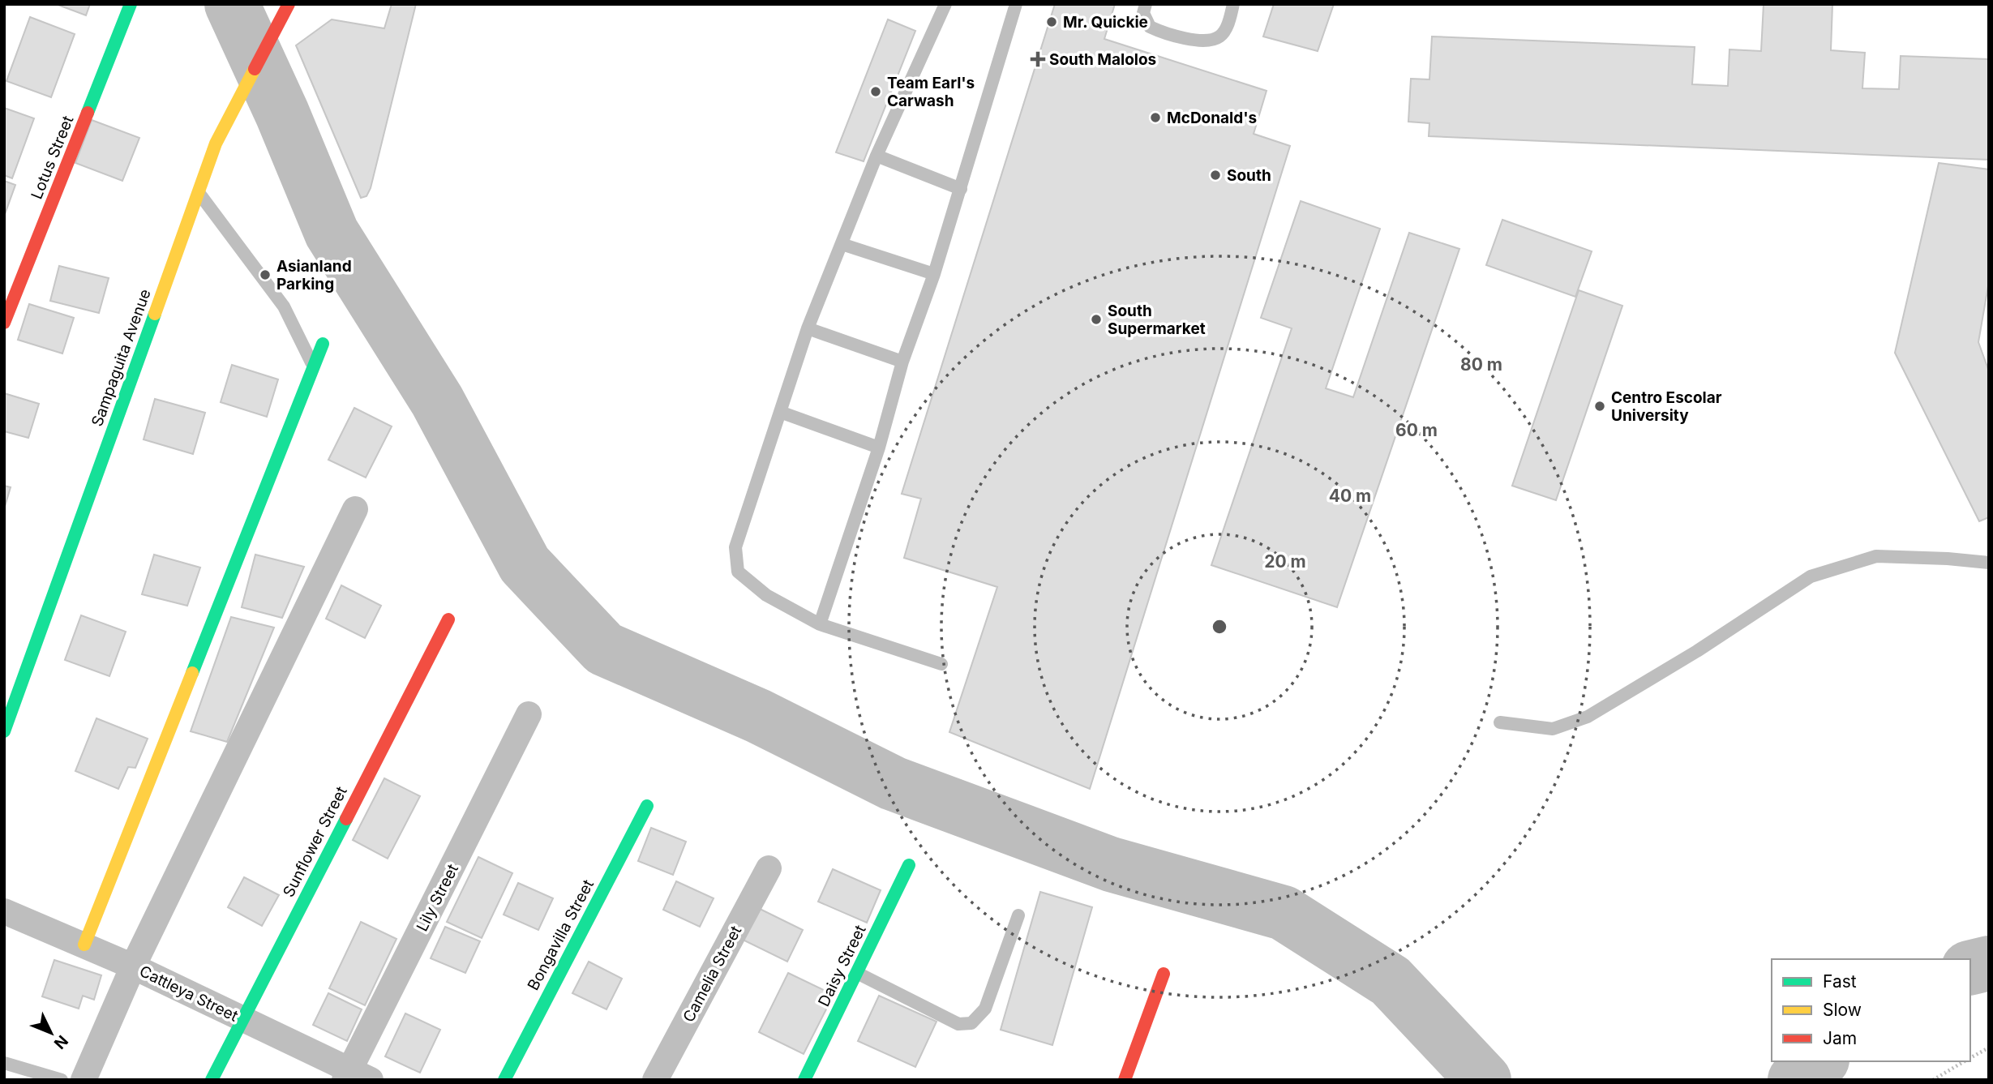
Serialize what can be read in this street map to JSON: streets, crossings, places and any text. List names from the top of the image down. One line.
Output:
{"streets":{"street":["Lotus Street","Sampaguita Avenue","Sunflower Street","Lily Street","Bongavilla Street","Daisy Street","Camelia Street","Cattleya Street"]},"crossings":[["Sunflower Street","Cattleya Street"],["Lily Street","Cattleya Street"]],"places":{"other":["Mr. Quickie","Team Earl's Carwash","McDonald's","South","Asianland Parking","South Supermarket","Centro Escolar University"],"health":["South Malolos"]},"legend":["Fast","Slow","Jam"],"north":"bottom right","rings":["80 m","60 m","40 m","20 m"]}
